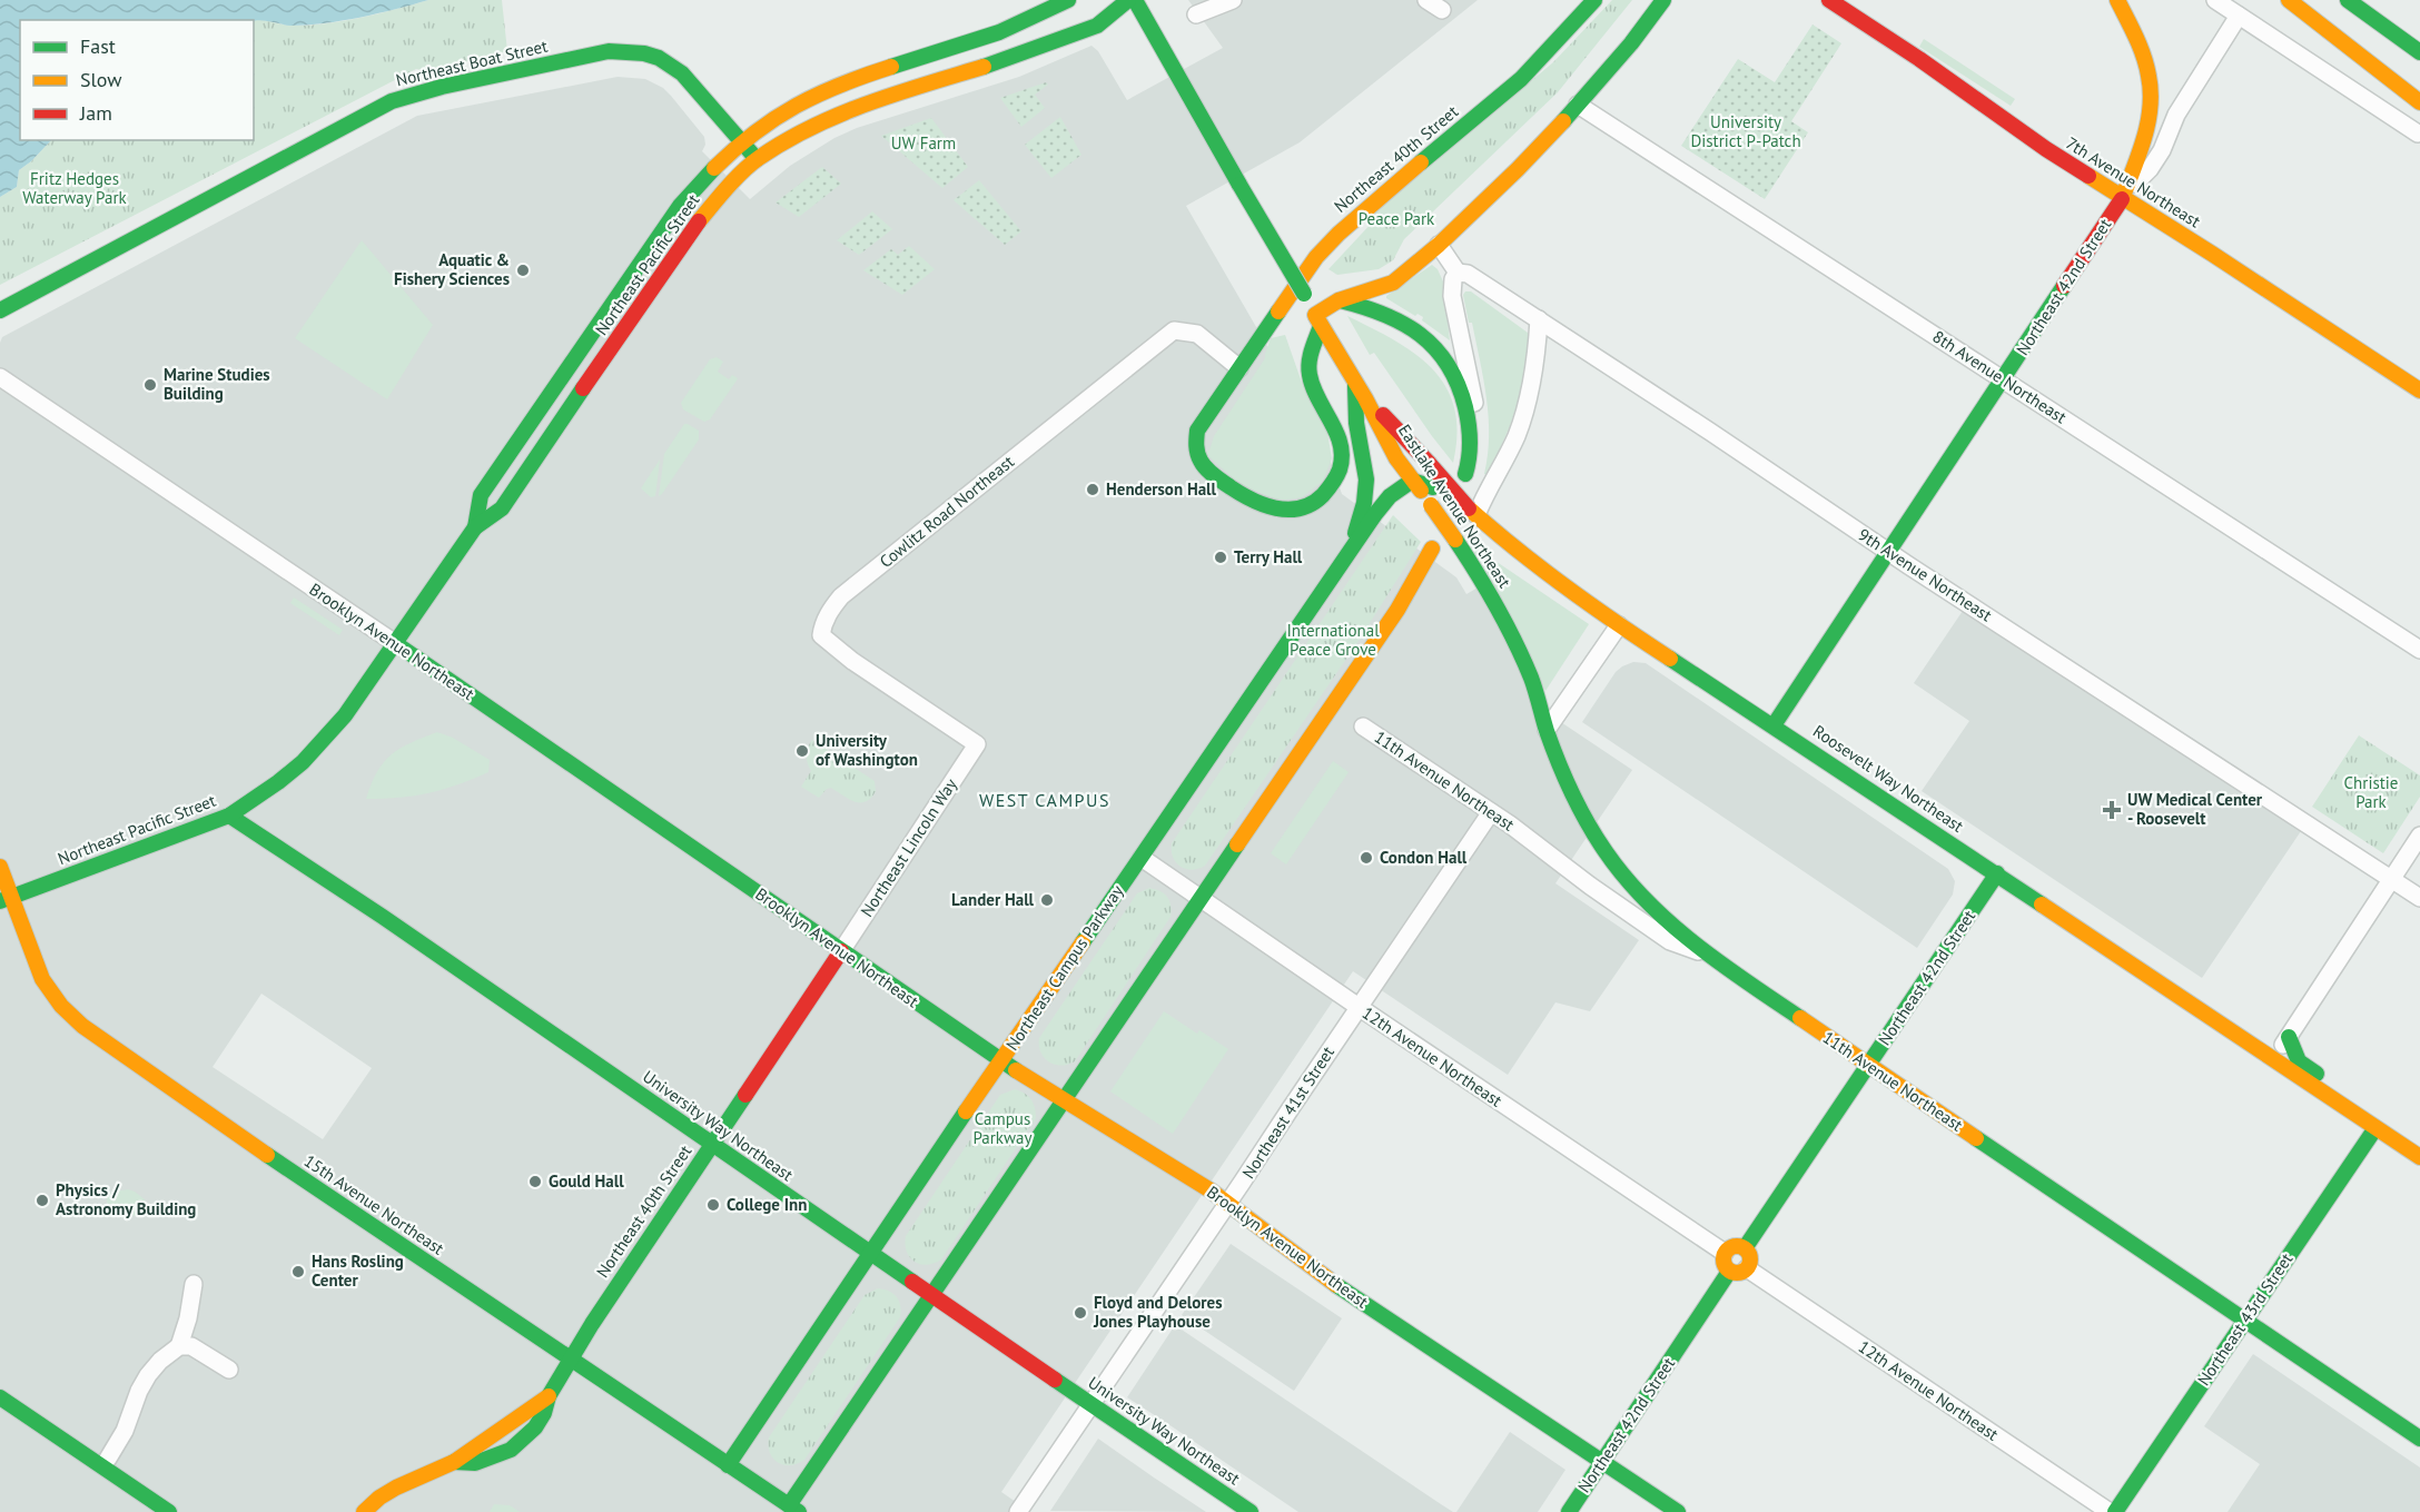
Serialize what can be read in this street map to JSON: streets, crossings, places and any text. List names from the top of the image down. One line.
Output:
{"streets":{"main road":["Northeast Boat Street","Northeast 40th Street","7th Avenue Northeast","Northeast Pacific Street","Northeast 42nd Street","Eastlake Avenue Northeast","Brooklyn Avenue Northeast","Roosevelt Way Northeast","11th Avenue Northeast","Northeast Campus Parkway","University Way Northeast","15th Avenue Northeast","Northeast 43rd Street"],"street":["8th Avenue Northeast","Cowlitz Road Northeast","9th Avenue Northeast","Northeast Lincoln Way","12th Avenue Northeast","Northeast 41st Street"]},"crossings":[["Northeast Boat Street","Northeast Pacific Street"],["Northeast 40th Street","Eastlake Avenue Northeast"],["Northeast 40th Street","Cowlitz Road Northeast"],["Northeast 40th Street","Brooklyn Avenue Northeast"],["Northeast 40th Street","Northeast Lincoln Way"],["Northeast 40th Street","University Way Northeast"],["Northeast 40th Street","15th Avenue Northeast"],["7th Avenue Northeast","Northeast 42nd Street"],["Northeast Pacific Street","Brooklyn Avenue Northeast"],["Northeast Pacific Street","University Way Northeast"],["Northeast Pacific Street","15th Avenue Northeast"],["Northeast 42nd Street","8th Avenue Northeast"],["Northeast 42nd Street","9th Avenue Northeast"],["Northeast 42nd Street","Brooklyn Avenue Northeast"],["Northeast 42nd Street","Roosevelt Way Northeast"],["Northeast 42nd Street","11th Avenue Northeast"],["Northeast 42nd Street","12th Avenue Northeast"],["Eastlake Avenue Northeast","Roosevelt Way Northeast"],["Eastlake Avenue Northeast","11th Avenue Northeast"],["Eastlake Avenue Northeast","Northeast Campus Parkway"],["Cowlitz Road Northeast","Northeast Lincoln Way"],["Brooklyn Avenue Northeast","Northeast Lincoln Way"],["Brooklyn Avenue Northeast","Northeast Campus Parkway"],["Brooklyn Avenue Northeast","Northeast 41st Street"],["Roosevelt Way Northeast","Northeast 43rd Street"],["11th Avenue Northeast","Northeast 41st Street"],["11th Avenue Northeast","Northeast 43rd Street"],["Northeast Campus Parkway","12th Avenue Northeast"],["Northeast Campus Parkway","University Way Northeast"],["Northeast Campus Parkway","15th Avenue Northeast"],["12th Avenue Northeast","Northeast 41st Street"],["Northeast 41st Street","University Way Northeast"]],"districts":["WEST CAMPUS"],"parks":["University District P-Patch","UW Farm","Fritz Hedges Waterway Park","Peace Park","International Peace Grove","Christie Park","Campus Parkway"],"places":{"other":["Aquatic & Fishery Sciences","Marine Studies Building","Henderson Hall","Terry Hall","University of Washington","Condon Hall","Lander Hall","Gould Hall","Physics / Astronomy Building","College Inn","Hans Rosling Center","Floyd and Delores Jones Playhouse"],"health":["UW Medical Center - Roosevelt"]},"legend":["Fast","Slow","Jam"]}
